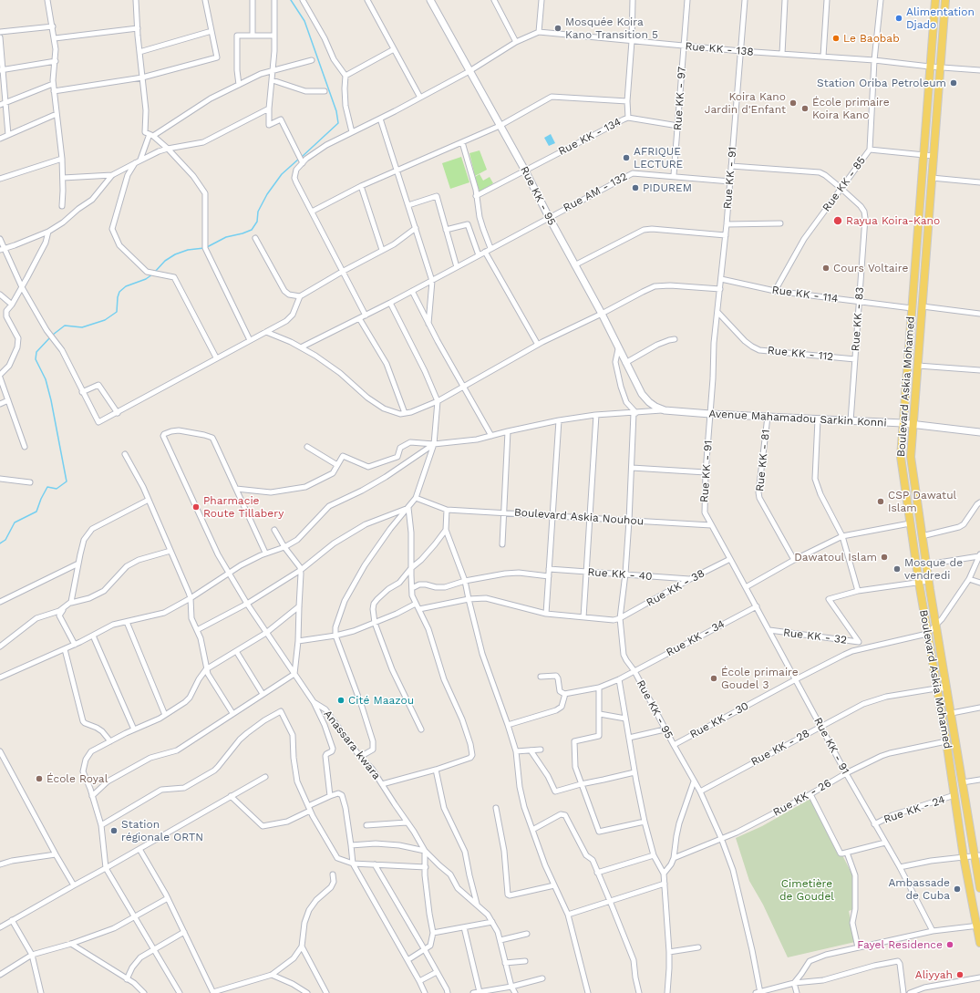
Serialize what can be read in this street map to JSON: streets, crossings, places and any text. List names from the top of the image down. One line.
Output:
{"streets":{"main road":["Boulevard Askia Mohamed"],"street":["Rue KK - 138","Rue KK - 97","Rue KK - 134","Rue KK - 91","Rue KK - 85","Rue AM - 132","Rue KK - 95","Rue KK - 114","Rue KK - 83","Rue KK - 112","Avenue Mahamadou Sarkin Konni","Rue KK - 81","Boulevard Askia Nouhou","Rue KK - 40","Rue KK - 38","Rue KK - 32","Rue KK - 34","Rue KK - 30","Anassara kwara","Rue KK - 28","Rue KK - 26","Rue KK - 24"]},"crossings":[["Rue KK - 138","Rue KK - 97"],["Rue KK - 138","Rue KK - 91"],["Rue KK - 138","Rue KK - 85"],["Rue KK - 138","Rue KK - 95"],["Rue KK - 138","Boulevard Askia Mohamed"],["Rue KK - 97","Rue KK - 134"],["Rue KK - 97","Rue AM - 132"],["Rue KK - 134","Rue KK - 95"],["Rue KK - 91","Rue AM - 132"],["Rue KK - 91","Rue KK - 114"],["Rue KK - 91","Rue KK - 83"],["Rue KK - 91","Rue KK - 112"],["Rue KK - 91","Avenue Mahamadou Sarkin Konni"],["Rue KK - 91","Boulevard Askia Nouhou"],["Rue KK - 91","Rue KK - 38"],["Rue KK - 91","Rue KK - 32"],["Rue KK - 91","Rue KK - 34"],["Rue KK - 91","Rue KK - 30"],["Rue KK - 91","Rue KK - 28"],["Rue KK - 91","Rue KK - 26"],["Rue KK - 91","Rue KK - 24"],["Rue KK - 85","Rue KK - 114"],["Rue KK - 85","Rue KK - 83"],["Rue AM - 132","Rue KK - 95"],["Rue KK - 95","Avenue Mahamadou Sarkin Konni"],["Rue KK - 95","Boulevard Askia Nouhou"],["Rue KK - 95","Rue KK - 40"],["Rue KK - 95","Rue KK - 38"],["Rue KK - 95","Rue KK - 34"],["Rue KK - 95","Rue KK - 30"],["Rue KK - 95","Rue KK - 28"],["Rue KK - 95","Rue KK - 26"],["Rue KK - 114","Rue KK - 83"],["Rue KK - 114","Boulevard Askia Mohamed"],["Rue KK - 83","Rue KK - 112"],["Rue KK - 83","Avenue Mahamadou Sarkin Konni"],["Boulevard Askia Mohamed","Avenue Mahamadou Sarkin Konni"],["Boulevard Askia Mohamed","Rue KK - 32"],["Boulevard Askia Mohamed","Rue KK - 30"],["Boulevard Askia Mohamed","Rue KK - 28"],["Boulevard Askia Mohamed","Rue KK - 26"],["Boulevard Askia Mohamed","Rue KK - 24"],["Avenue Mahamadou Sarkin Konni","Rue KK - 81"],["Rue KK - 40","Rue KK - 38"]],"parks":["Cimetière de Goudel"],"places":["Alimentation Djado","Mosquée Koira Kano Transition 5","Le Baobab","Station Oriba Petroleum","Koira Kano Jardin d'Enfant","École primaire Koira Kano","AFRIQUE LECTURE","PIDUREM","Rayua Koira-Kano","Cours Voltaire","CSP Dawatul Islam","Pharmacie Route Tillabery","Dawatoul Islam","Mosque de vendredi","École primaire Goudel 3","Cité Maazou","École Royal","Station régionale ORTN","Ambassade de Cuba","Fayel Residence","Aliyyah"]}
